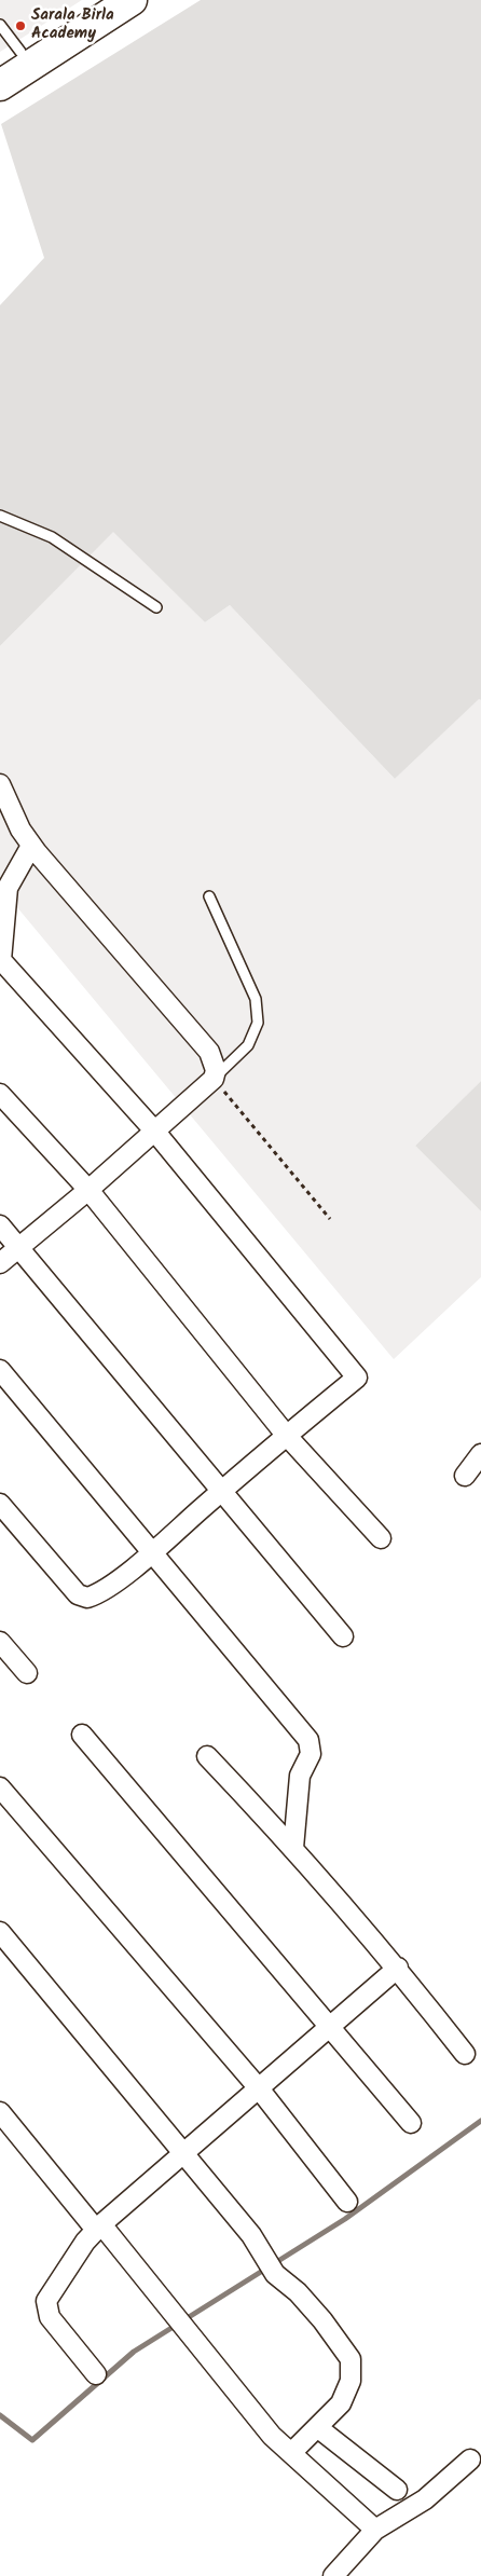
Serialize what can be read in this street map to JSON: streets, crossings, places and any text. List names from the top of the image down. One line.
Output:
{"places":["Sarala Birla Academy"]}
